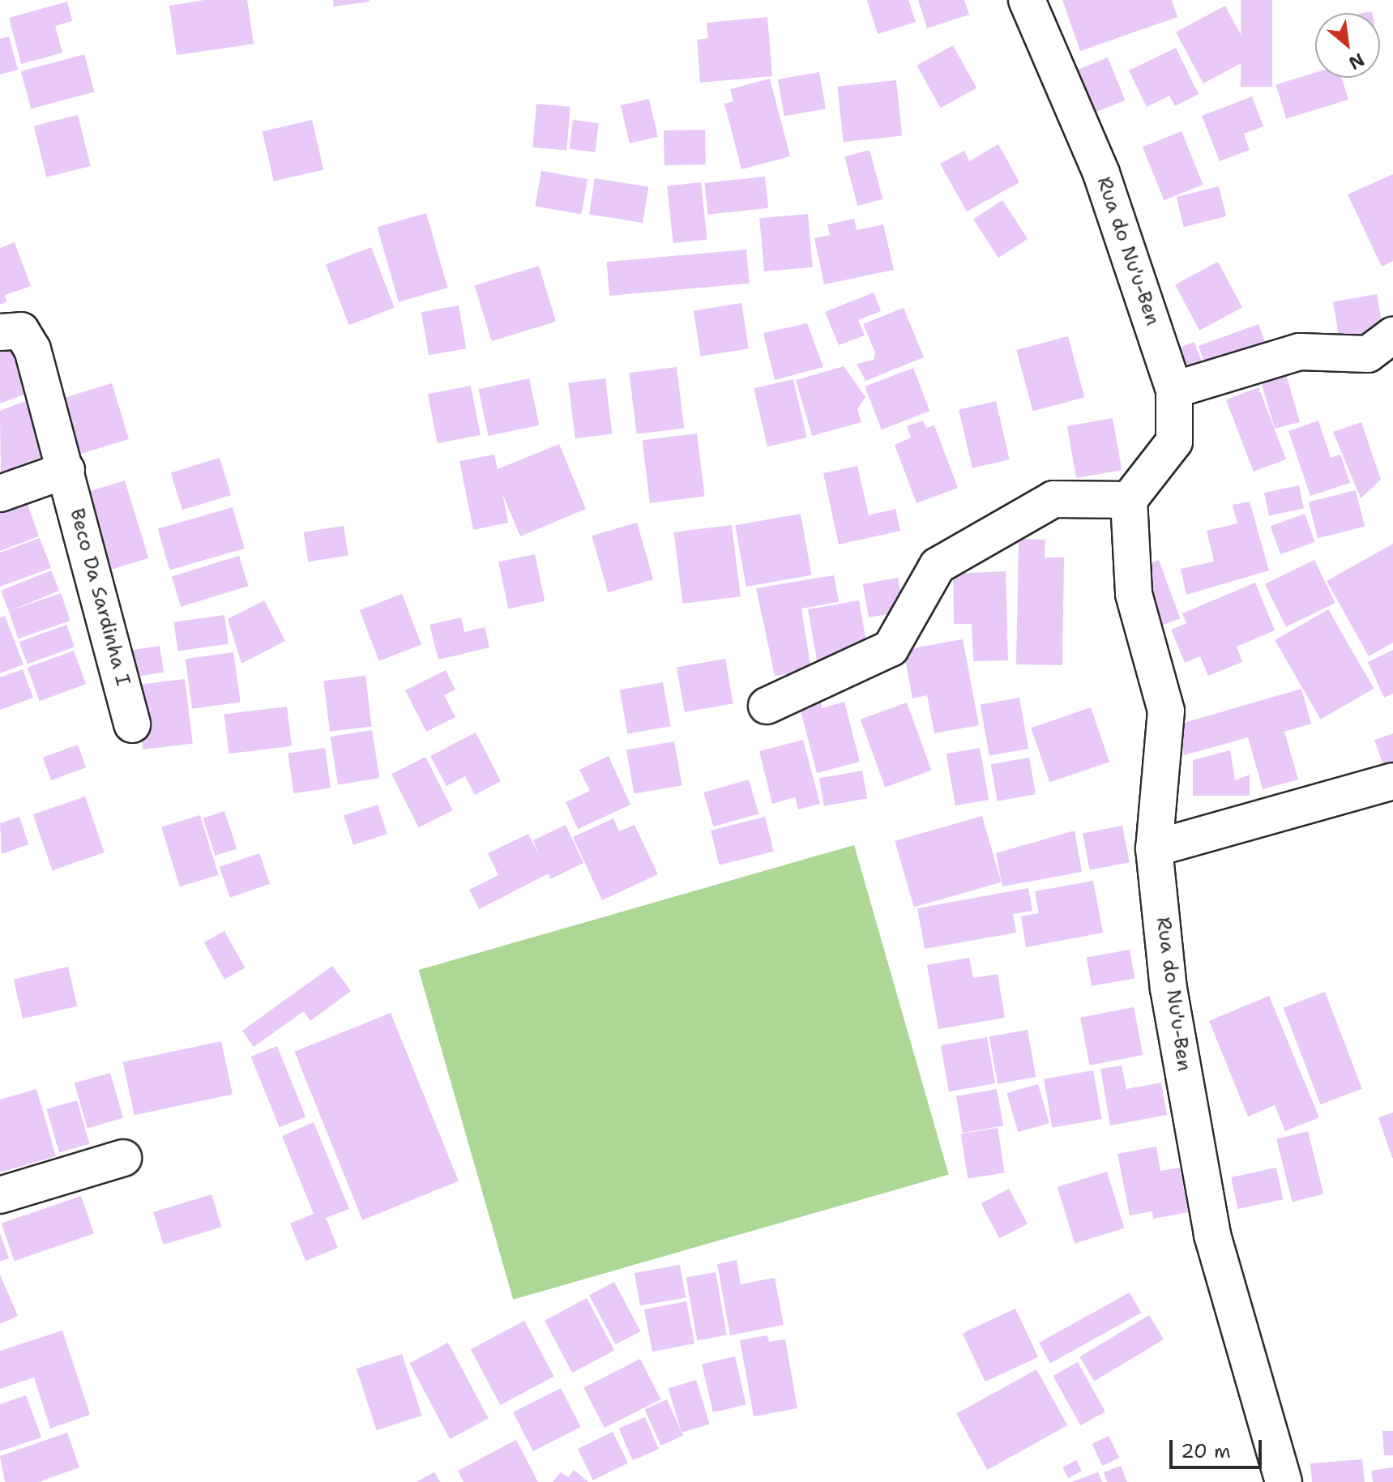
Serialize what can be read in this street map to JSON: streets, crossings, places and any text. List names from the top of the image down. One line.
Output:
{"streets":{"street":["Rua do Nu'u-Ben","Beco Da Sardinha I"]},"scale_bar":"20 m","north":"bottom right"}
